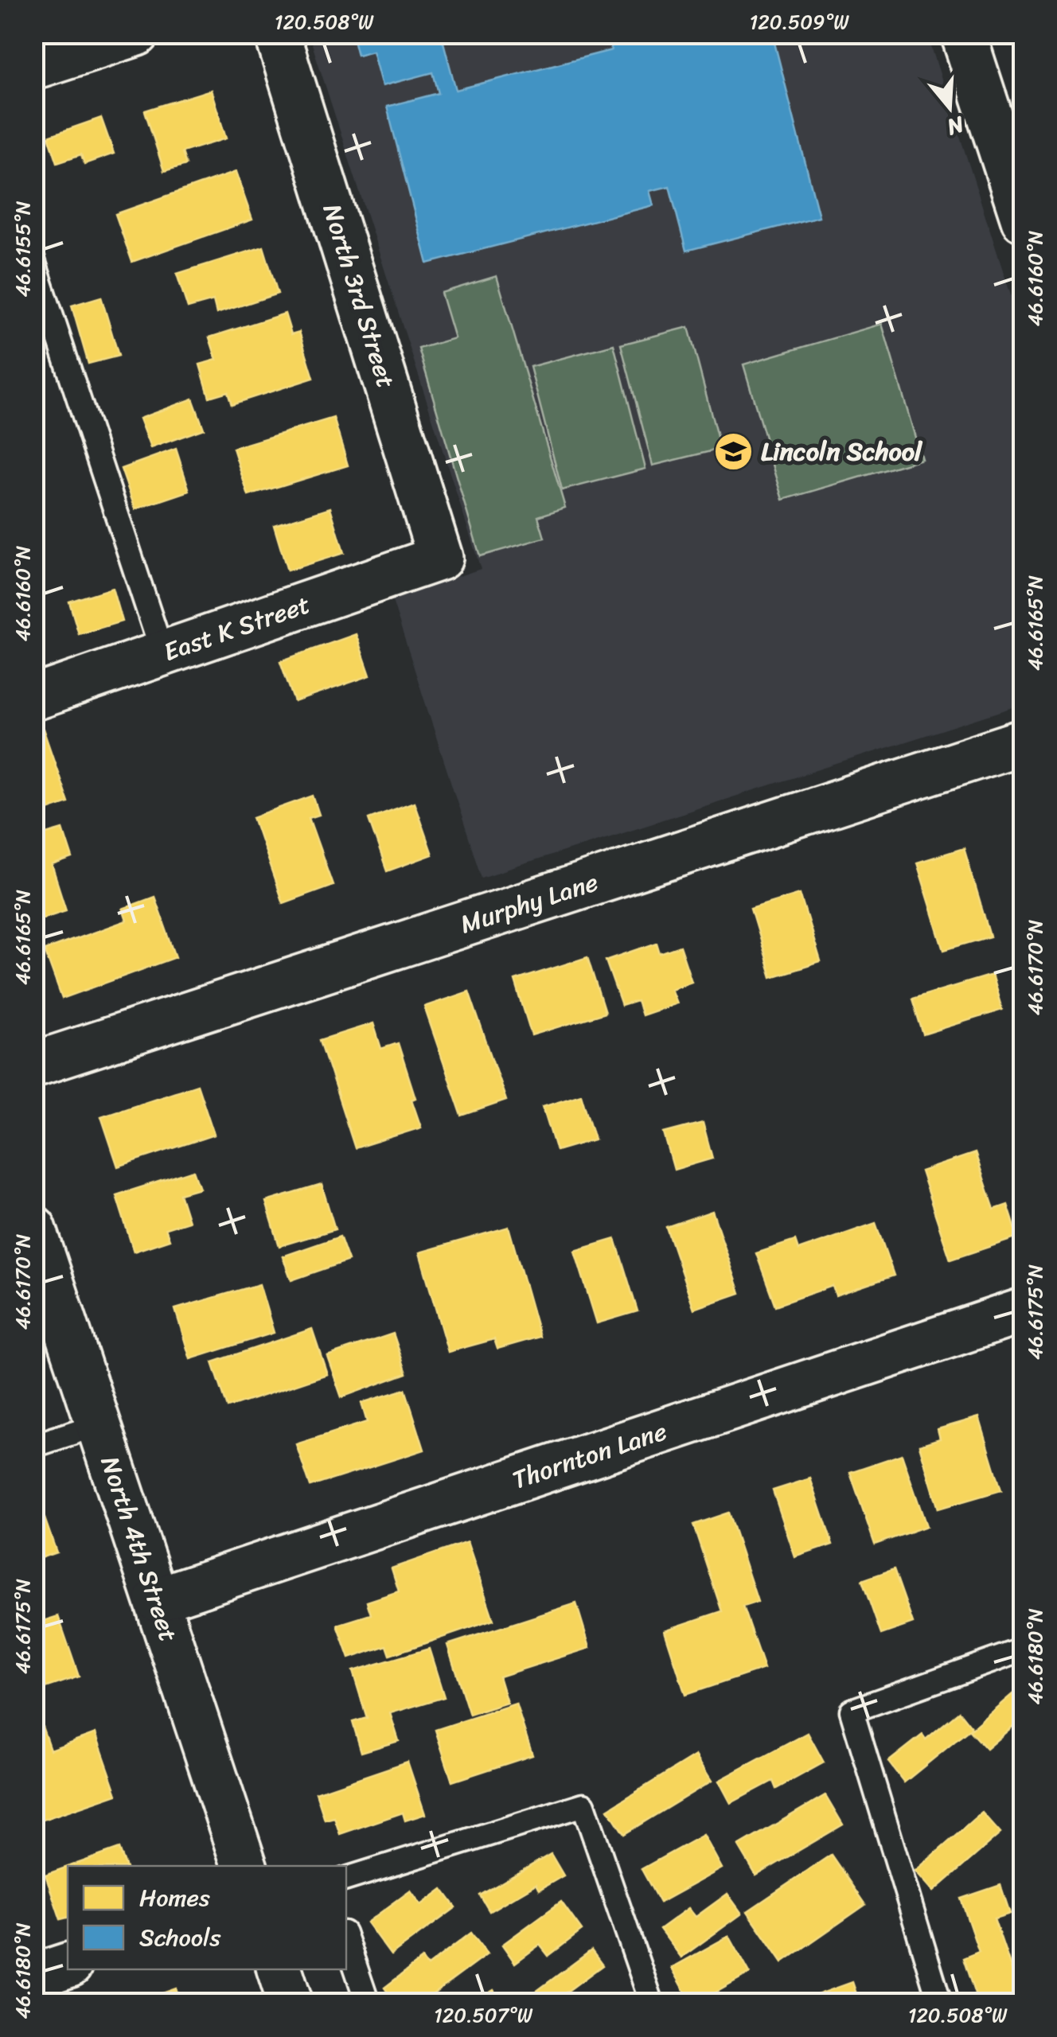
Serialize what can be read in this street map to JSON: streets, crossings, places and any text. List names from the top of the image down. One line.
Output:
{"streets":{"street":["North 3rd Street","East K Street","Murphy Lane","Thornton Lane","North 4th Street"]},"crossings":[["North 3rd Street","East K Street"],["Thornton Lane","North 4th Street"]],"places":{"school or university":["Lincoln School"]},"legend":["Homes","Schools"],"north":"bottom","coordinates":["120.508°W","120.509°W","46.6155°N","46.6160°N","46.6165°N","46.6170°N","46.6175°N","46.6180°N","120.507°W"]}
